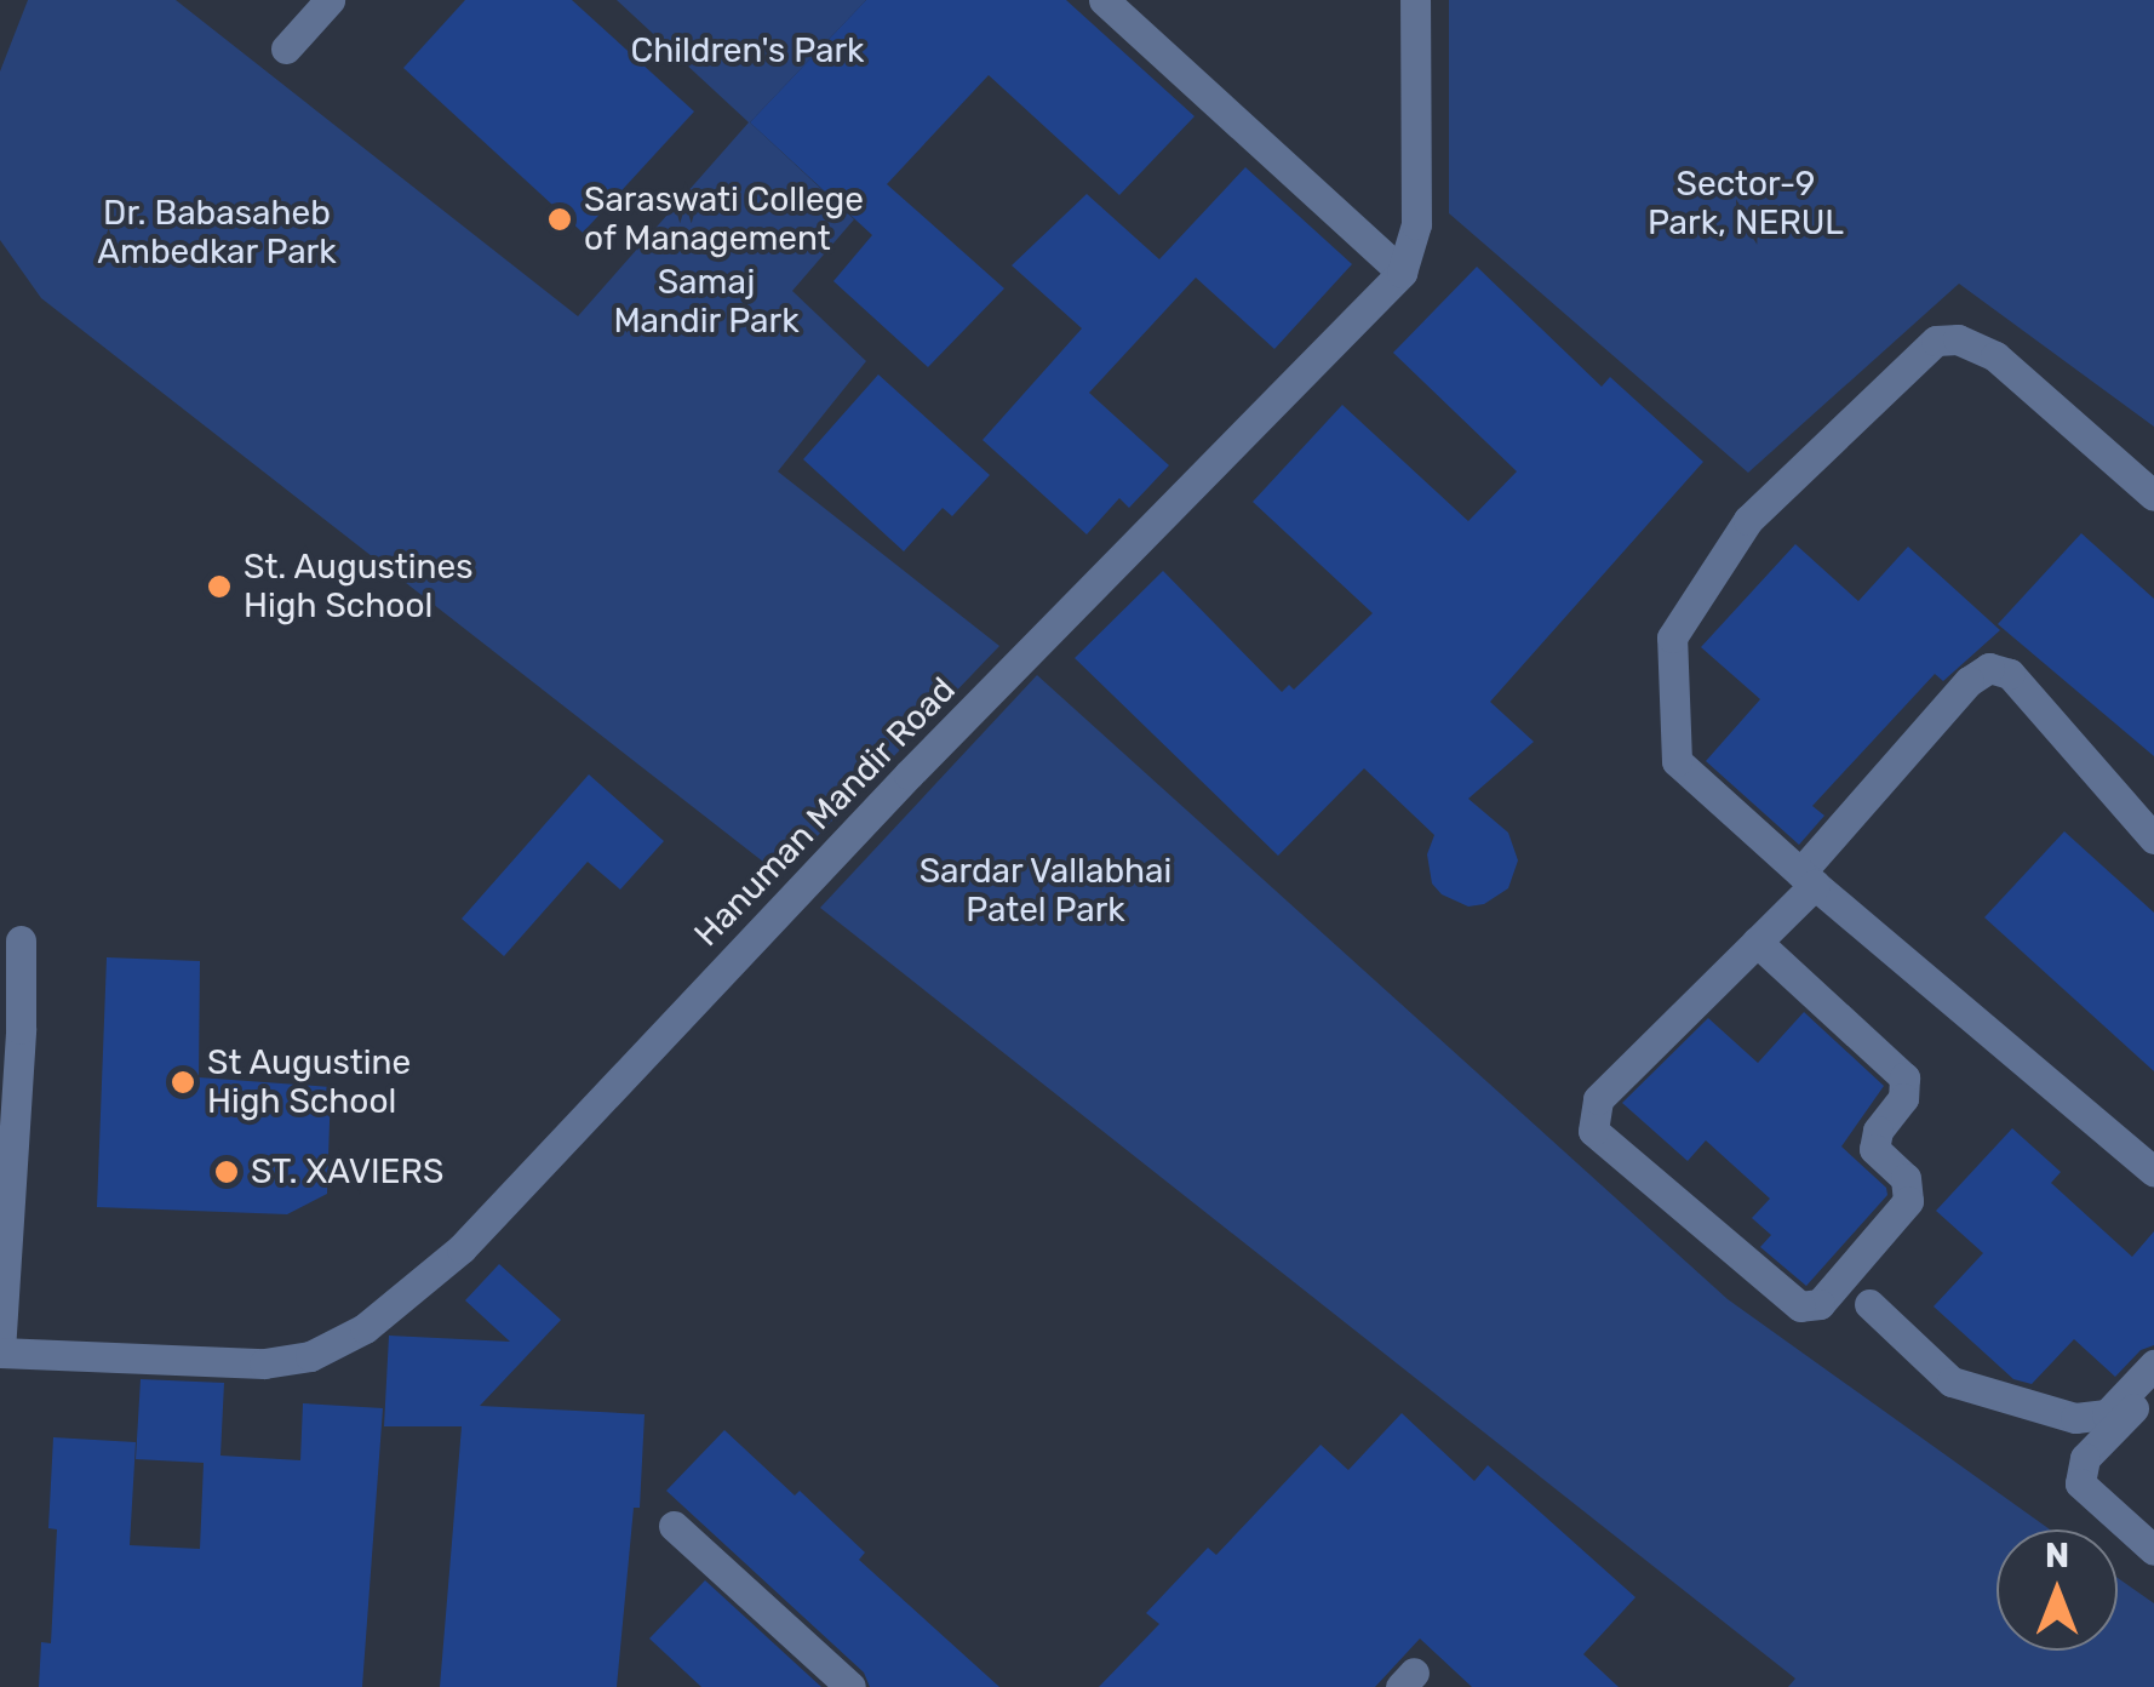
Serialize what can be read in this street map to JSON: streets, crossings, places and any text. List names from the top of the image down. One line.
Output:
{"streets":{"street":["Hanuman Mandir Road"]},"parks":["Children's Park","Sector-9 Park, NERUL","Dr. Babasaheb Ambedkar Park","Samaj Mandir Park","Sardar Vallabhai Patel Park"],"places":["Saraswati College of Management","St. Augustines High School","St Augustine High School","ST. XAVIERS"],"north":"top"}
